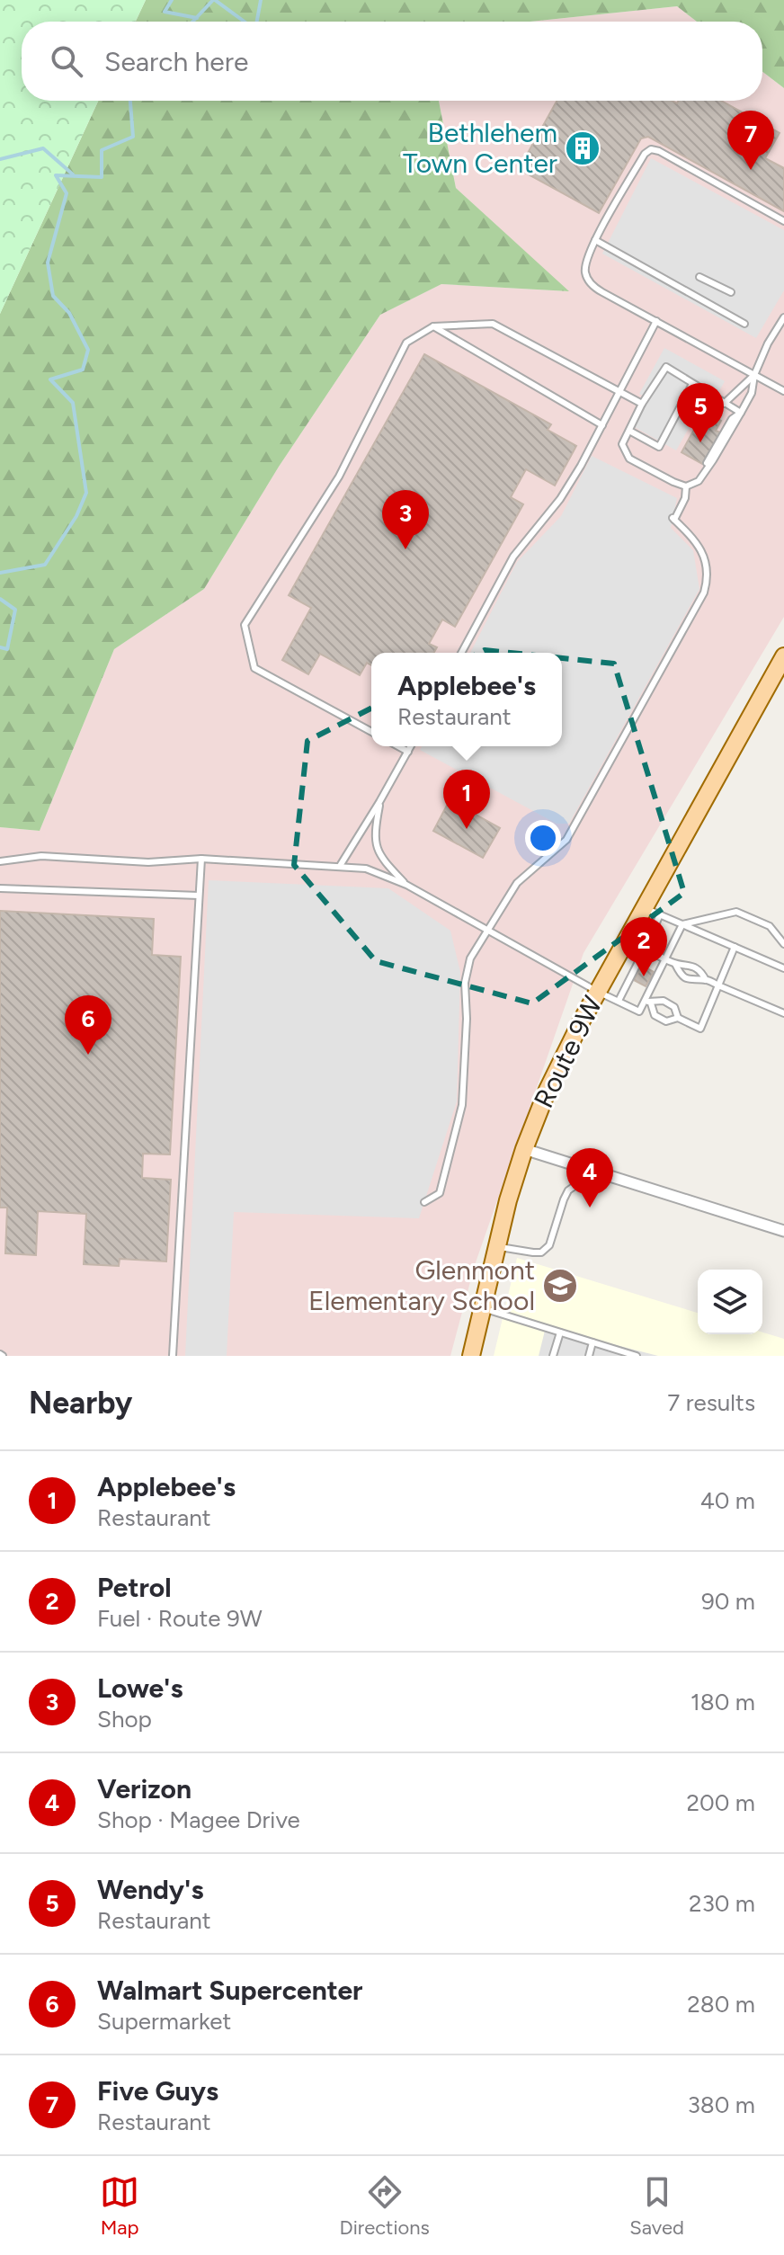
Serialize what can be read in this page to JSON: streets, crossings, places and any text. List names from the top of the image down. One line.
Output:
{"streets":{"main road":["Route 9W"]},"places":{"building":["Bethlehem Town Center"],"school or university":["Glenmont Elementary School"]},"page":{"search":"Search here","pins":["7","5","3","1","2","6","4"],"popup":["Applebee's","Restaurant"],"heading":["Nearby","7 results"],"list":[{"mark":"1","name":"Applebee's","note":"Restaurant","value":"40 m"},{"mark":"2","name":"Petrol","note":"Fuel · Route 9W","value":"90 m"},{"mark":"3","name":"Lowe's","note":"Shop","value":"180 m"},{"mark":"4","name":"Verizon","note":"Shop · Magee Drive","value":"200 m"},{"mark":"5","name":"Wendy's","note":"Restaurant","value":"230 m"},{"mark":"6","name":"Walmart Supercenter","note":"Supermarket","value":"280 m"},{"mark":"7","name":"Five Guys","note":"Restaurant","value":"380 m"}],"nav":["Map","Directions","Saved"]}}
